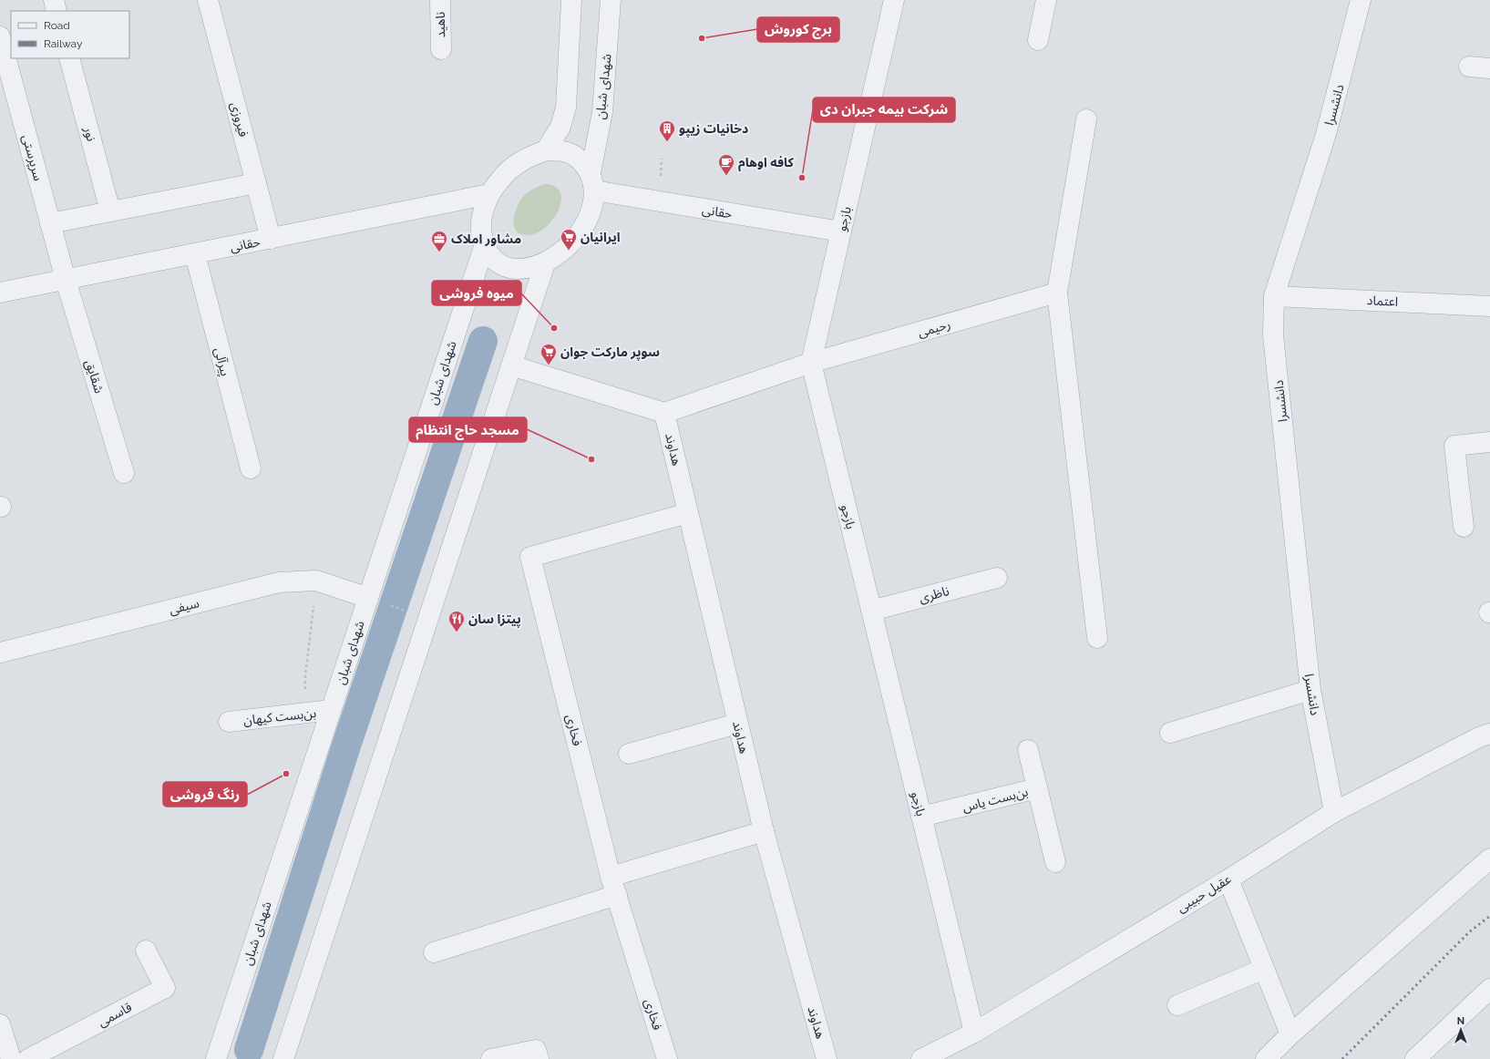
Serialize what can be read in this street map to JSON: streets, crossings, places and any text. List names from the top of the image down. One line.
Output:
{"streets":{"street":["ناهید","شهدای شبان","دانشسرا","فیروزی","نور","سرپرستی","حقانی","بازجو","اعتماد","رحیمی","پیرآلی","شقایق","هداوند","ناظری","سیفی","بن‌بست کیهان","فخاری","بن‌بست یاس","عقیل حبیبی","قاسمی"]},"crossings":[["شهدای شبان","حقانی"],["شهدای شبان","سیفی"],["شهدای شبان","بن‌بست کیهان"],["دانشسرا","اعتماد"],["دانشسرا","عقیل حبیبی"],["فیروزی","حقانی"],["سرپرستی","حقانی"],["سرپرستی","شقایق"],["حقانی","بازجو"],["حقانی","پیرآلی"],["حقانی","شقایق"],["بازجو","رحیمی"],["بازجو","ناظری"],["بازجو","بن‌بست یاس"],["بازجو","عقیل حبیبی"],["رحیمی","هداوند"],["هداوند","فخاری"]],"places":{"other":["برج کوروش","شرکت بیمه جبران دی","میوه فروشی","مسجد حاج انتظام","رنگ فروشی"],"building":["دخانیات زیپو"],"cafe":["کافه اوهام"],"supermarket":["ایرانیان","سوپر مارکت جوان"],"office":["مشاور املاک"],"restaurant":["پیتزا سان"]},"legend":["Road","Railway"],"north":"top"}
